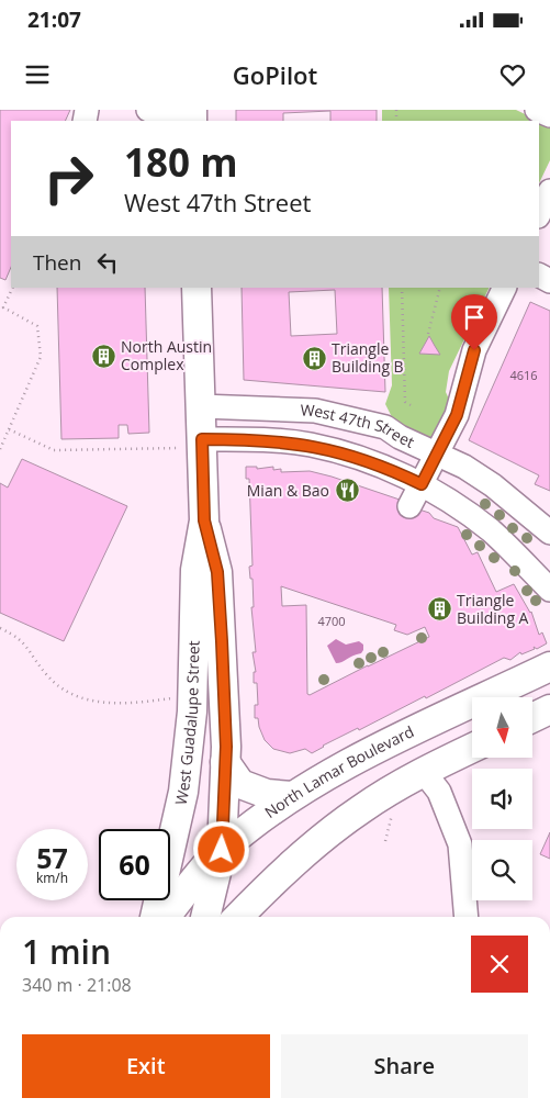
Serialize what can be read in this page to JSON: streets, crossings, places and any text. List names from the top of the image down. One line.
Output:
{"streets":{"main road":["West Guadalupe Street","North Lamar Boulevard"],"street":["West 47th Street"]},"crossings":[["West 47th Street","West Guadalupe Street"],["West Guadalupe Street","North Lamar Boulevard"]],"places":{"building":["North Austin Complex","Triangle Building B","Triangle Building A"],"restaurant":["Mian & Bao"]},"house_numbers":["4616","4700"],"north":"bottom","page":{"status":"21:07","header":"GoPilot","turn":["180 m","West 47th Street"],"then":"Then","speed":"57 km/h","limit":"60","heading":["1 min","340 m · 21:08"],"buttons":["Exit","Share"]}}
